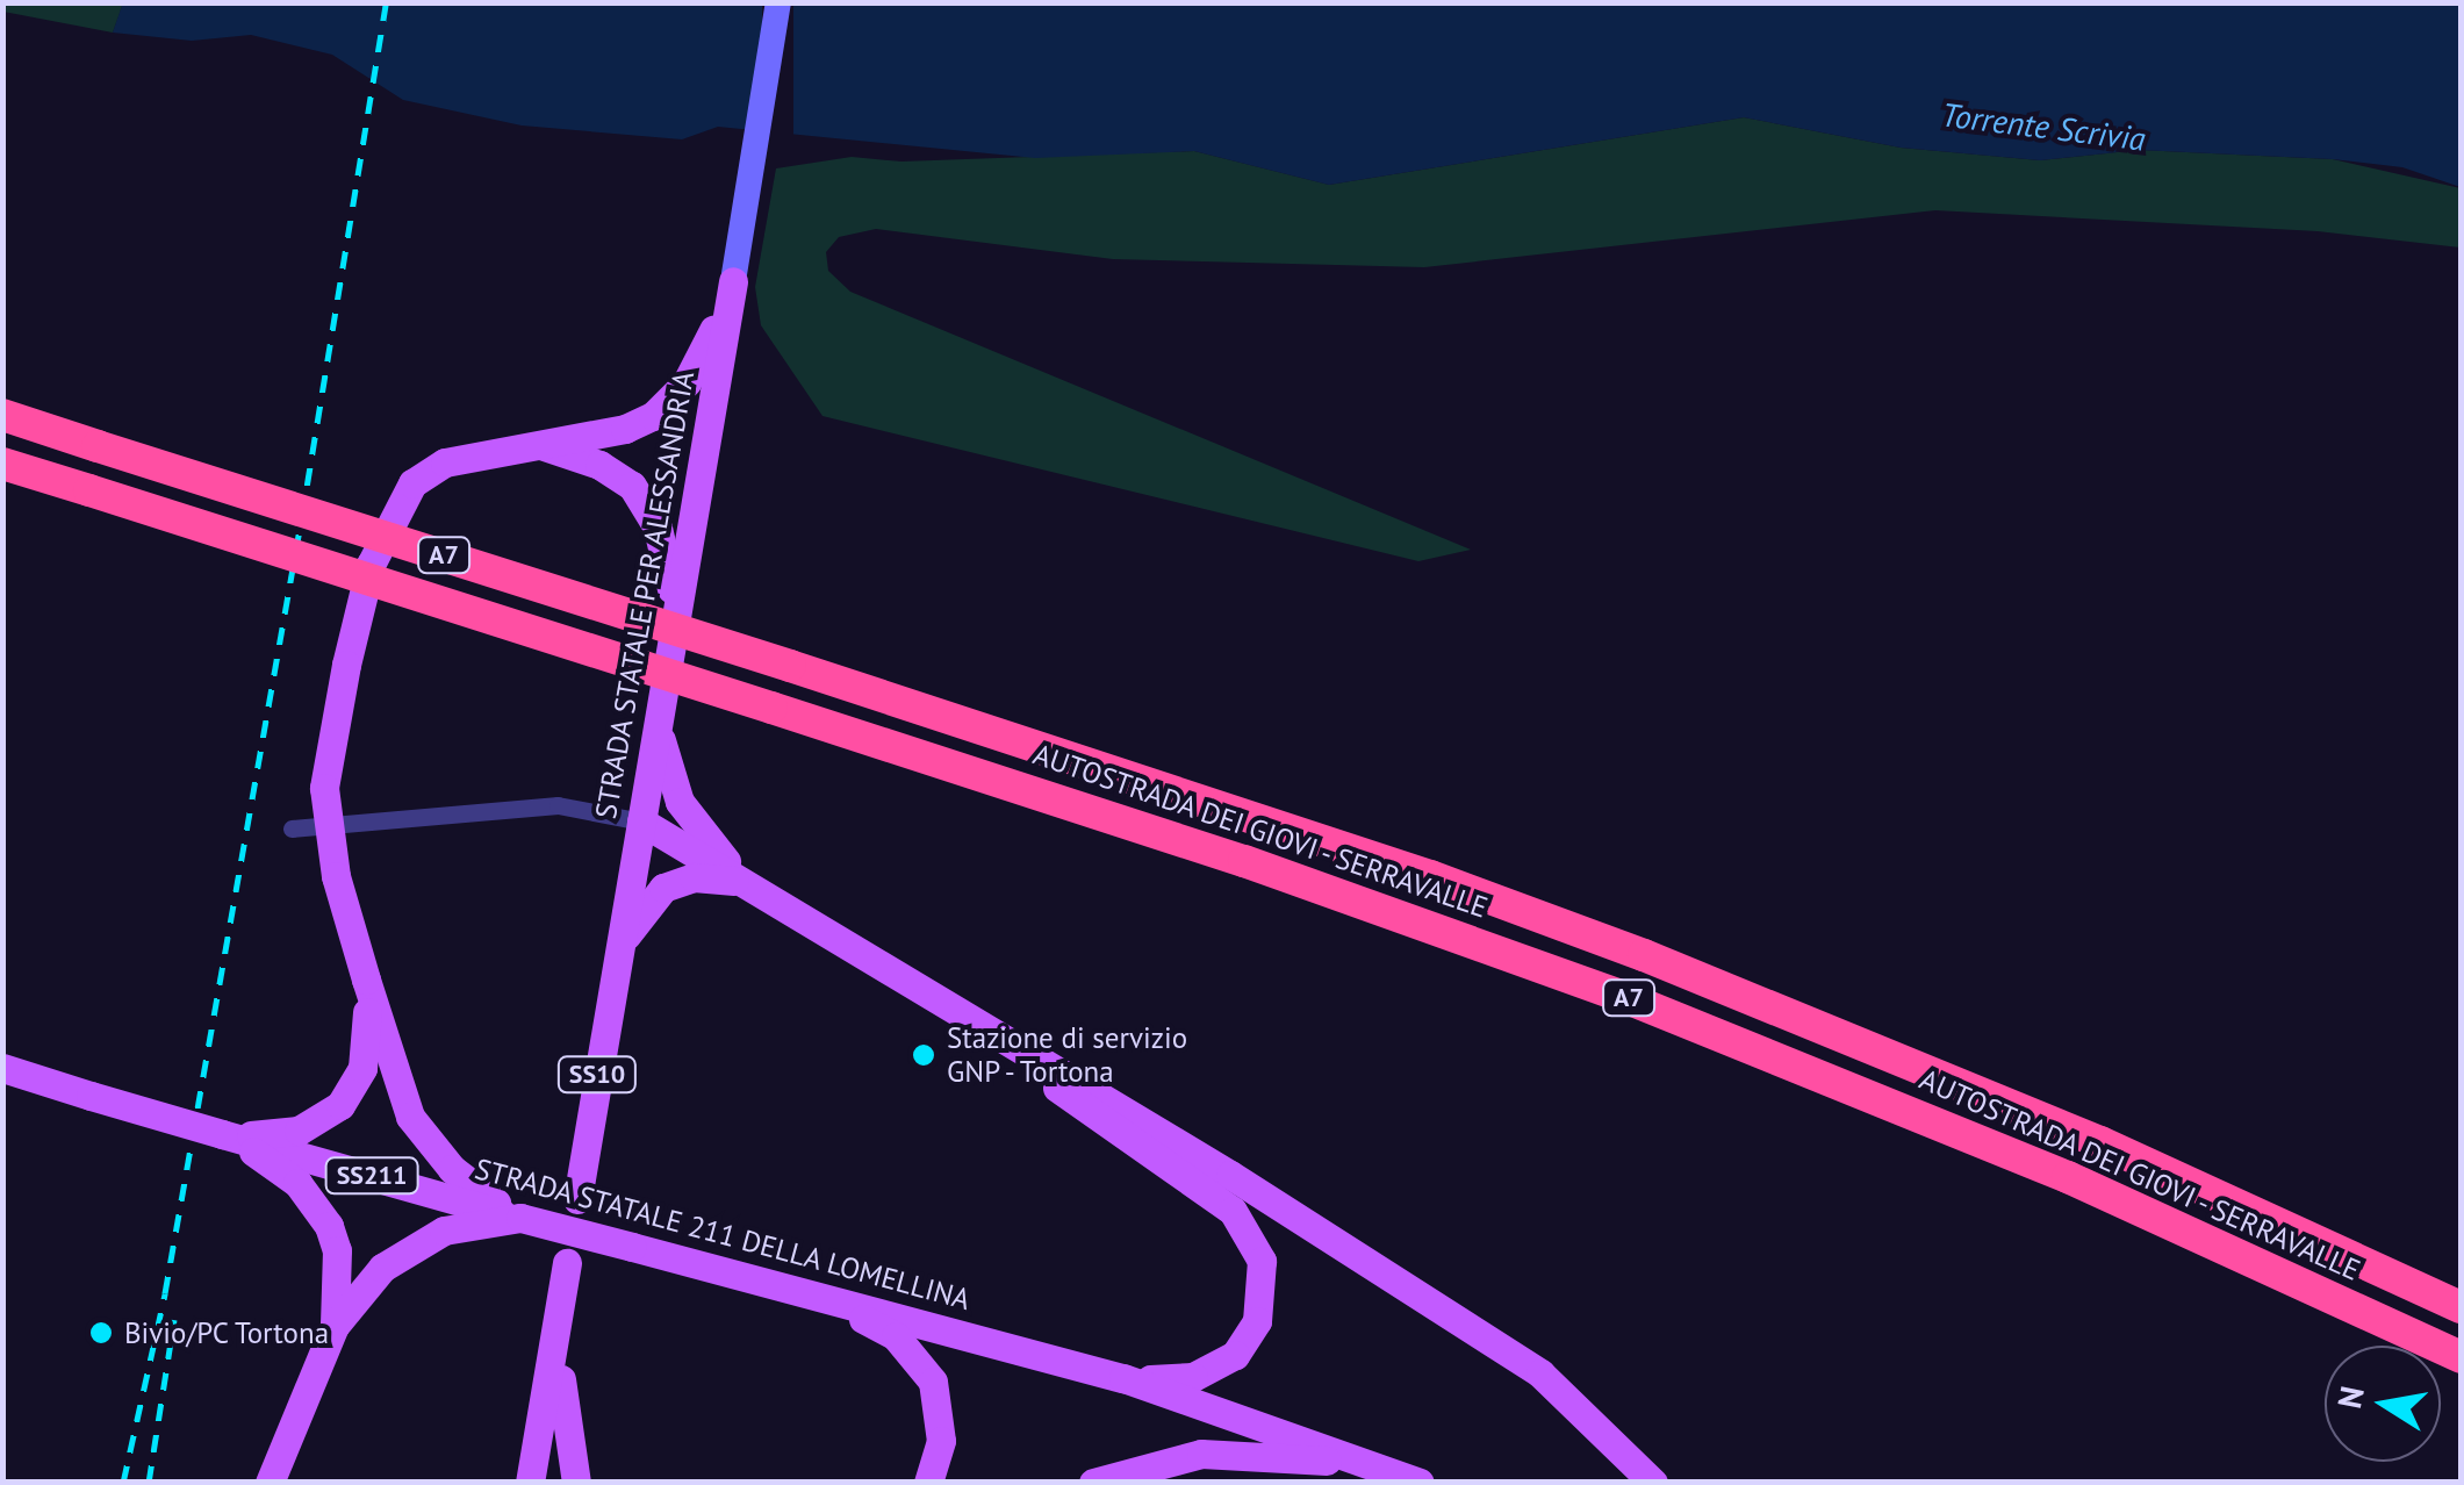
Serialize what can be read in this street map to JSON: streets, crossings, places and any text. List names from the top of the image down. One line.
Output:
{"streets":{"highway":["A7","AUTOSTRADA DEI GIOVI - SERRAVALLE"],"main road":["STRADA STATALE PER ALESSANDRIA","SS10","SS211","STRADA STATALE 211 DELLA LOMELLINA"]},"water":["Torrente Scrivia"],"places":["Stazione di servizio GNP - Tortona","Bivio/PC Tortona"],"north":"left"}
